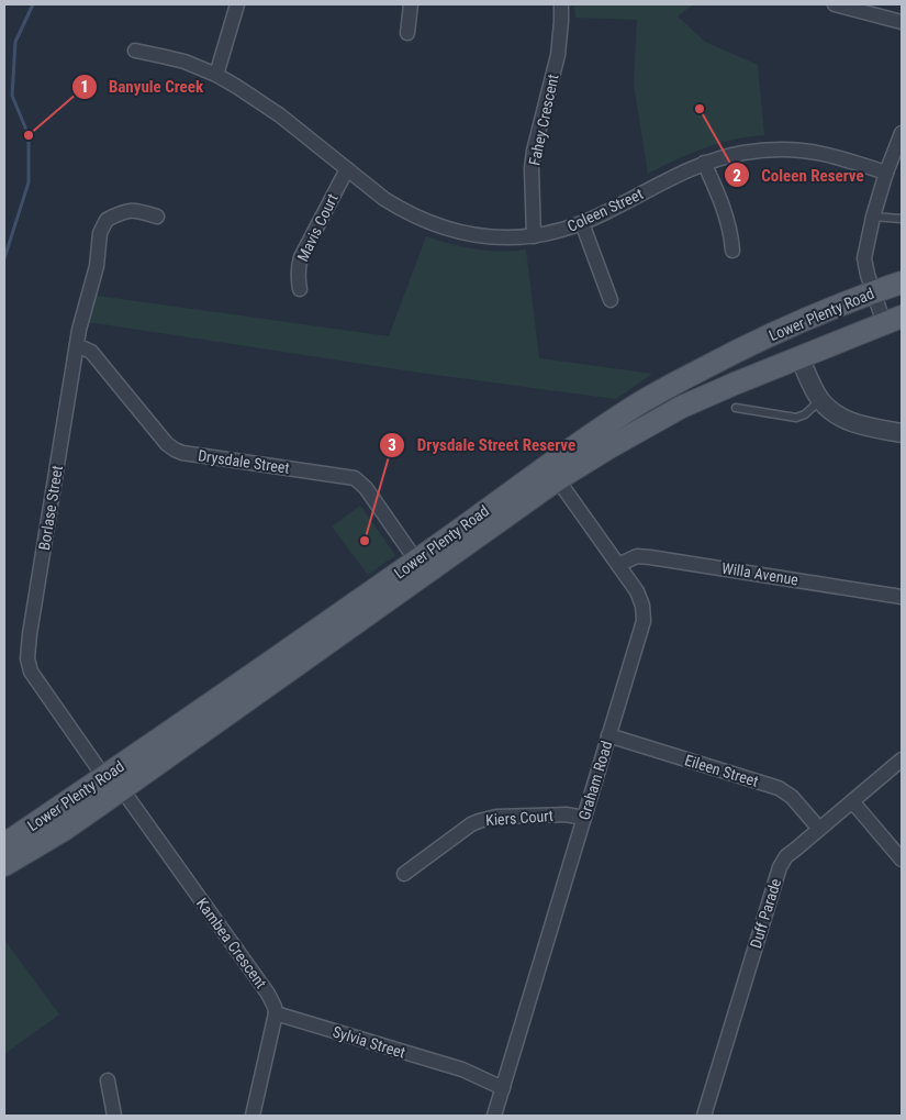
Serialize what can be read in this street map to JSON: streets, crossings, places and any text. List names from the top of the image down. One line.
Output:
{"streets":{"main road":["Lower Plenty Road"],"street":["Fahey Crescent","Coleen Street","Mavis Court","Drysdale Street","Borlase Street","Willa Avenue","Eileen Street","Graham Road","Kiers Court","Duff Parade","Kambea Crescent","Sylvia Street"]},"crossings":[["Fahey Crescent","Coleen Street"],["Coleen Street","Mavis Court"],["Lower Plenty Road","Drysdale Street"],["Lower Plenty Road","Borlase Street"],["Lower Plenty Road","Graham Road"],["Lower Plenty Road","Kambea Crescent"],["Drysdale Street","Borlase Street"],["Willa Avenue","Graham Road"],["Eileen Street","Graham Road"],["Eileen Street","Duff Parade"],["Graham Road","Kiers Court"],["Graham Road","Sylvia Street"],["Kambea Crescent","Sylvia Street"]],"places":["Coleen Reserve","Banyule Creek","Drysdale Street Reserve"]}
